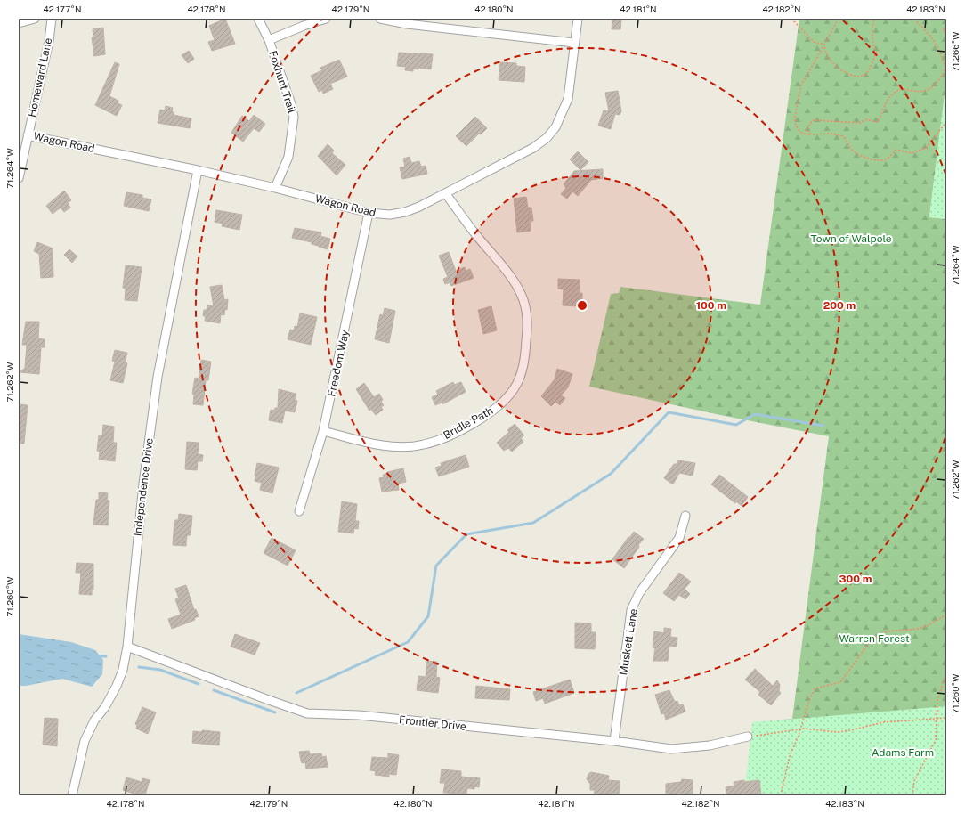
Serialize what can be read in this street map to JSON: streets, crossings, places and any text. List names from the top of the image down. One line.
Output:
{"streets":{"street":["Homeward Lane","Foxhunt Trail","Wagon Road","Freedom Way","Bridle Path","Independence Drive","Muskett Lane","Frontier Drive"]},"crossings":[["Homeward Lane","Wagon Road"],["Foxhunt Trail","Wagon Road"],["Wagon Road","Freedom Way"],["Wagon Road","Bridle Path"],["Wagon Road","Independence Drive"],["Freedom Way","Bridle Path"],["Independence Drive","Frontier Drive"],["Muskett Lane","Frontier Drive"]],"parks":["Town of Walpole","Warren Forest","Adams Farm"],"coordinates":["42.177°N","42.178°N","42.179°N","42.180°N","42.181°N","42.182°N","42.183°N","71.266°W","71.264°W","71.262°W","71.260°W"],"rings":["100 m","200 m","300 m"]}
